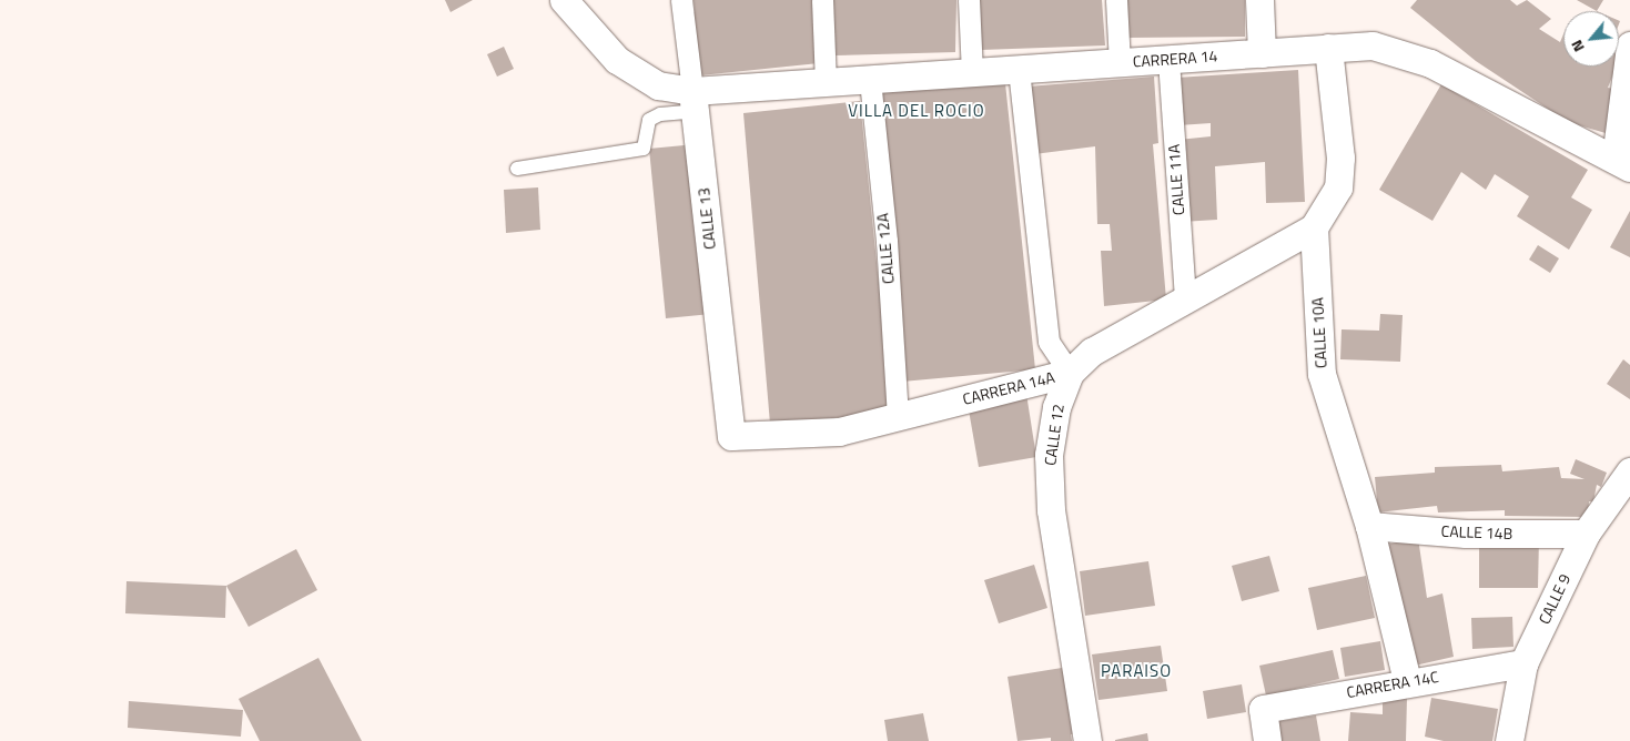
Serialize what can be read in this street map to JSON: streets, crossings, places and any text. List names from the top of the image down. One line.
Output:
{"streets":{"street":["CARRERA 14","CALLE 11A","CALLE 13","CALLE 12A","CALLE 10A","CARRERA 14A","CALLE 12","CALLE 14B","CALLE 9","CARRERA 14C"]},"crossings":[["CARRERA 14","CALLE 11A"],["CARRERA 14","CALLE 13"],["CARRERA 14","CALLE 12A"],["CALLE 11A","CARRERA 14A"],["CALLE 13","CARRERA 14A"],["CALLE 12A","CARRERA 14A"],["CALLE 10A","CARRERA 14A"],["CALLE 10A","CALLE 14B"],["CALLE 10A","CARRERA 14C"],["CARRERA 14A","CALLE 12"],["CALLE 14B","CALLE 9"],["CALLE 9","CARRERA 14C"]],"districts":["VILLA DEL ROCIO","PARAISO"],"north":"bottom left"}
